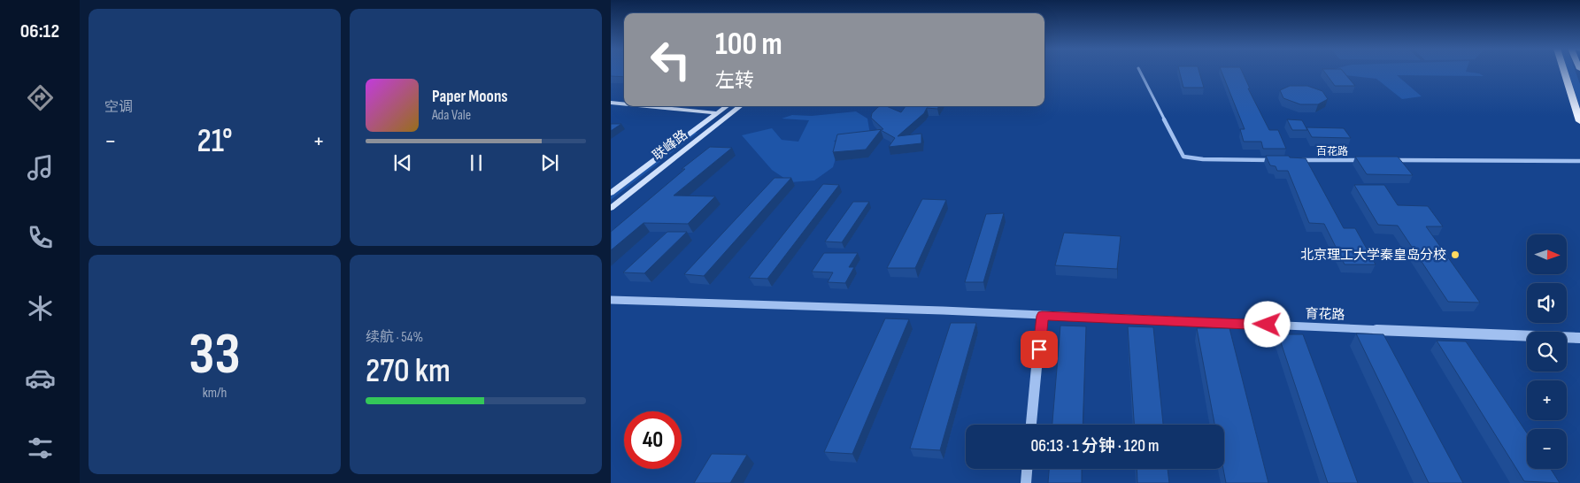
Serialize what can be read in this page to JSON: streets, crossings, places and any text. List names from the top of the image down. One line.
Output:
{"streets":{"main road":["联峰路"],"street":["百花路","育花路"]},"places":["北京理工大学秦皇岛分校"],"north":"right","page":{"tabs":"06:12","tile":["空调",["33","km/h"],["续航 · 54%","270 km"]],"turn":["100 m","左转"],"song":["Paper Moons","Ada Vale"],"heat":["−","21°","+"],"map_buttons":["+","−"],"limit":"40","trip":"06:13 · 1 分钟 · 120 m"}}
